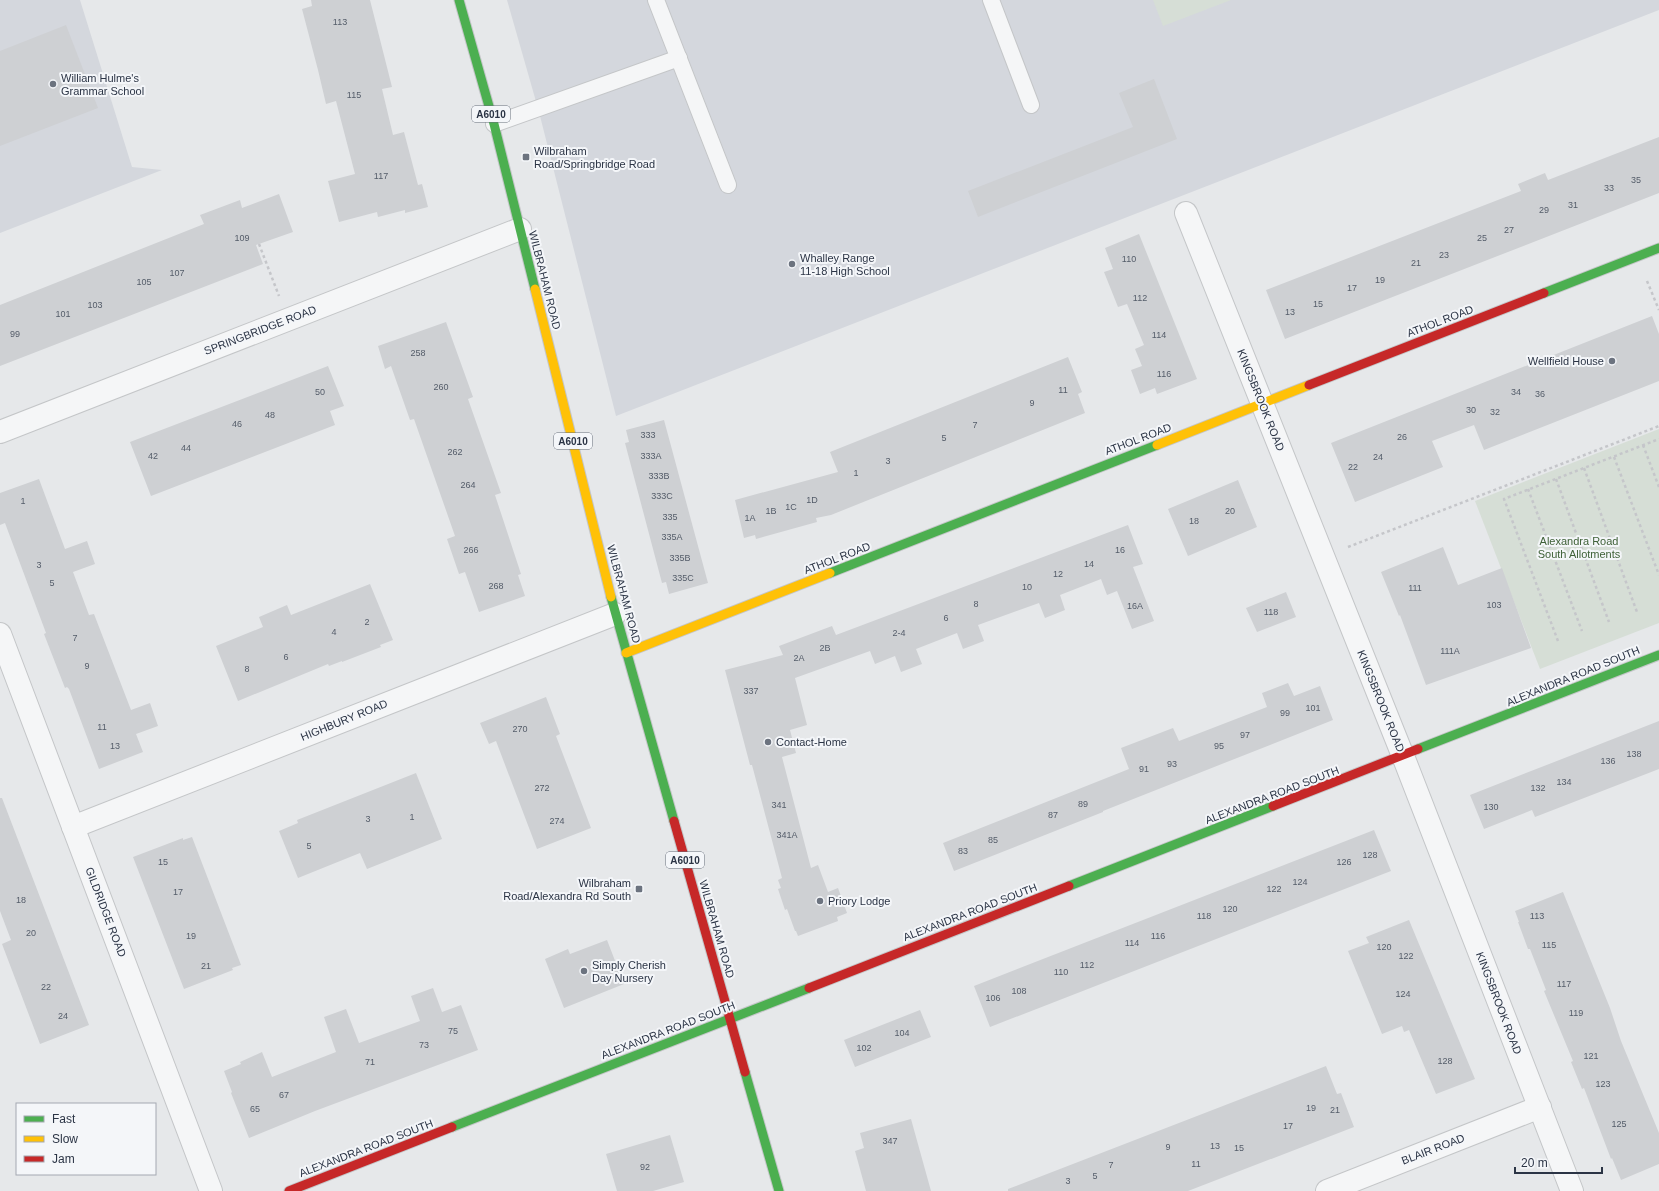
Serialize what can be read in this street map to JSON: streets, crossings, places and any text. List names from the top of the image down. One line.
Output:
{"streets":{"main road":["A6010","WILBRAHAM ROAD","ATHOL ROAD","ALEXANDRA ROAD SOUTH"],"street":["SPRINGBRIDGE ROAD","KINGSBROOK ROAD","HIGHBURY ROAD","GILDRIDGE ROAD","BLAIR ROAD"]},"crossings":[["WILBRAHAM ROAD","ATHOL ROAD"],["WILBRAHAM ROAD","SPRINGBRIDGE ROAD"],["WILBRAHAM ROAD","ALEXANDRA ROAD SOUTH"],["WILBRAHAM ROAD","HIGHBURY ROAD"],["ATHOL ROAD","KINGSBROOK ROAD"],["KINGSBROOK ROAD","ALEXANDRA ROAD SOUTH"],["KINGSBROOK ROAD","BLAIR ROAD"],["HIGHBURY ROAD","GILDRIDGE ROAD"]],"parks":["Alexandra Road South Allotments"],"places":{"other":["William Hulme's Grammar School","Whalley Range 11-18 High School","Wellfield House","Contact-Home","Priory Lodge","Simply Cherish Day Nursery"],"transit":["Wilbraham Road/Springbridge Road","Wilbraham Road/Alexandra Rd South"]},"house_numbers":["113","115","117","35","33","31","29","27","109","25","23","110","21","107","19","105","17","112","15","103","13","101","99","114","258","116","260","11","50","34","36","9","30","32","48","46","7","333","26","5","44","262","42","333A","24","3","22","1","333B","264","333C","1D","1","1C","1B","20","335","1A","18","335A","266","16","335B","14","3","12","335C","5","268","10","111","8","103","16A","118","6","2","4","2-4","7","2B","111A","6","2A","9","8","337","101","99","11","270","97","13","95","138","136","93","91","134","272","132","89","341","130","87","1","3","274","341A","85","5","83","128","15","126","124","122","17","18","120","118","113","20","19","116","114","115","120","122","112","21","110","117","22","108","124","106","119","24","75","104","73","102","121","128","71","123","67","19","65","21","125","17","347","13","9","15","11","7","92","5","3"],"legend":["Fast","Slow","Jam"],"scale_bar":"20 m"}
